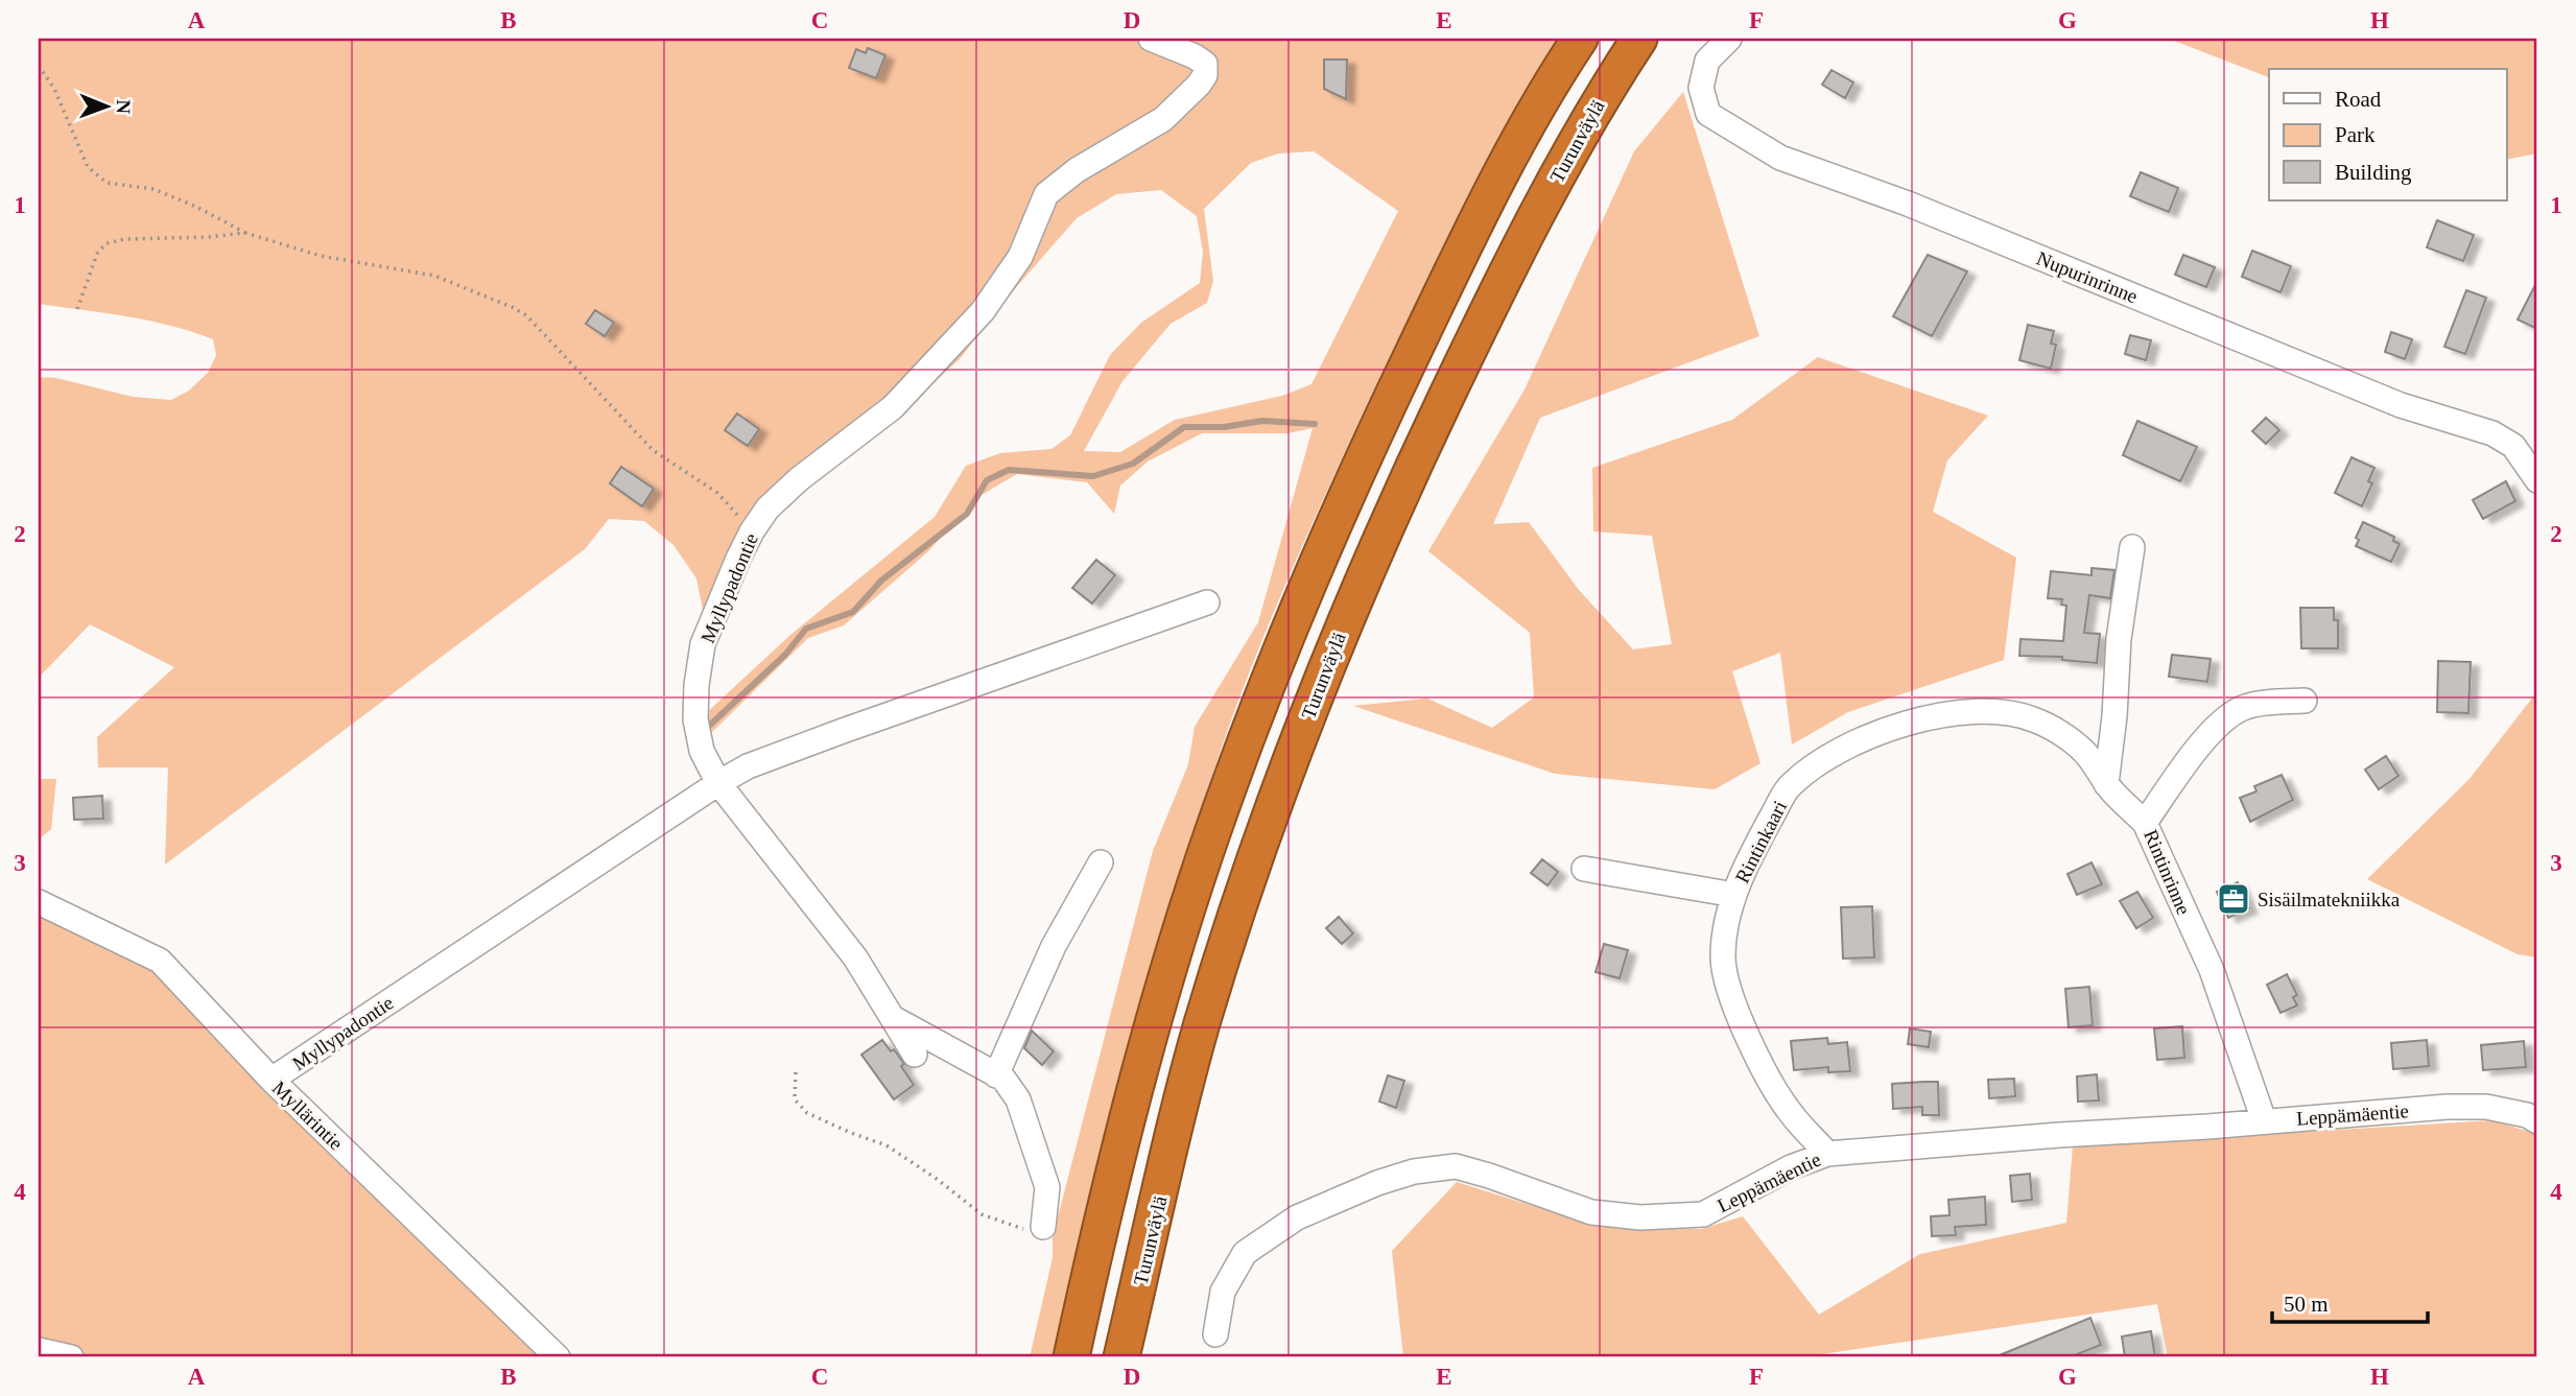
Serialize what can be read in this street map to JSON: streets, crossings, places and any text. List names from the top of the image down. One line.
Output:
{"streets":{"highway":["Turunväylä"],"street":["Nupurinrinne","Myllypadontie","Rintinkaari","Rintinrinne","Leppämäentie","Myllärintie"]},"crossings":[["Myllypadontie","Myllärintie"],["Rintinkaari","Rintinrinne"],["Rintinkaari","Leppämäentie"],["Rintinrinne","Leppämäentie"]],"places":{"office":["Sisäilmatekniikka"]},"legend":["Road","Park","Building"],"scale_bar":"50 m","north":"right","grid":{"columns":["A","B","C","D","E","F","G","H"],"rows":["1","2","3","4"]}}
